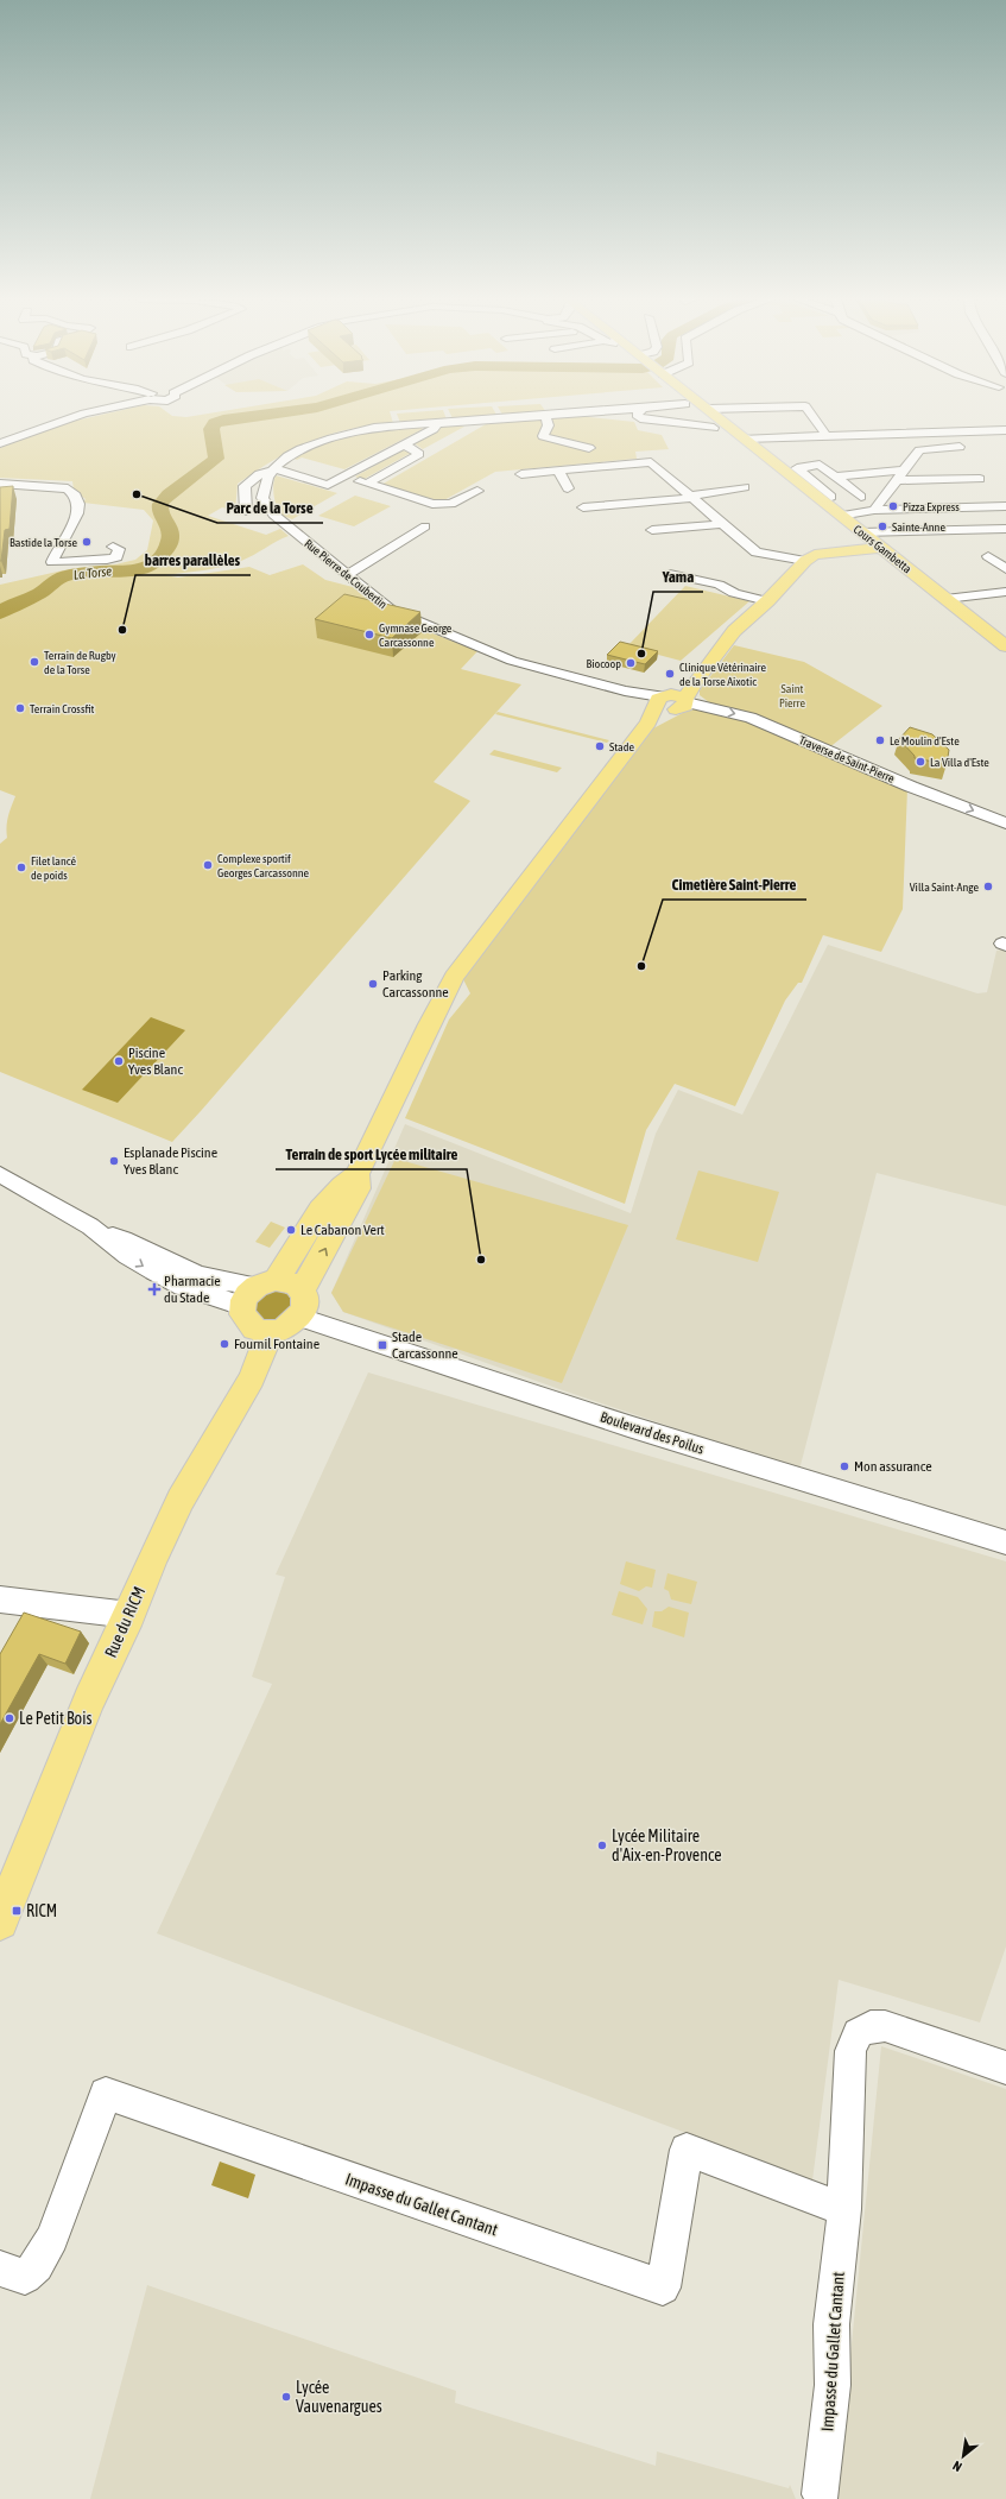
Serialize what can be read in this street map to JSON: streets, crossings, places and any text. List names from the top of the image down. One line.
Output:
{"streets":{"main road":["Cours Gambetta","Rue du RICM"],"street":["Rue Pierre de Coubertin","Traverse de Saint-Pierre","Boulevard des Poilus","Impasse du Gallet Cantant"]},"crossings":[["Rue Pierre de Coubertin","Traverse de Saint-Pierre"],["Boulevard des Poilus","Rue du RICM"]],"water":["La Torse"],"parks":["Saint Pierre"],"places":{"other":["Parc de la Torse","Pizza Express","Sainte-Anne","Bastide la Torse","barres parallèles","Gymnase George Carcassonne","Yama","Terrain de Rugby de la Torse","Biocoop","Clinique Vétérinaire de la Torse Aixotic","Terrain Crossfit","Le Moulin d'Este","Stade","La Villa d'Este","Complexe sportif Georges Carcassonne","Filet lancé de poids","Villa Saint-Ange","Cimetière Saint-Pierre","Parking Carcassonne","Piscine Yves Blanc","Esplanade Piscine Yves Blanc","Le Cabanon Vert","Terrain de sport Lycée militaire","Fournil Fontaine","Mon assurance","Le Petit Bois","Lycée Militaire d'Aix-en-Provence","Lycée Vauvenargues"],"health":["Pharmacie du Stade"],"transit":["Stade Carcassonne","RICM"]},"north":"bottom left"}
